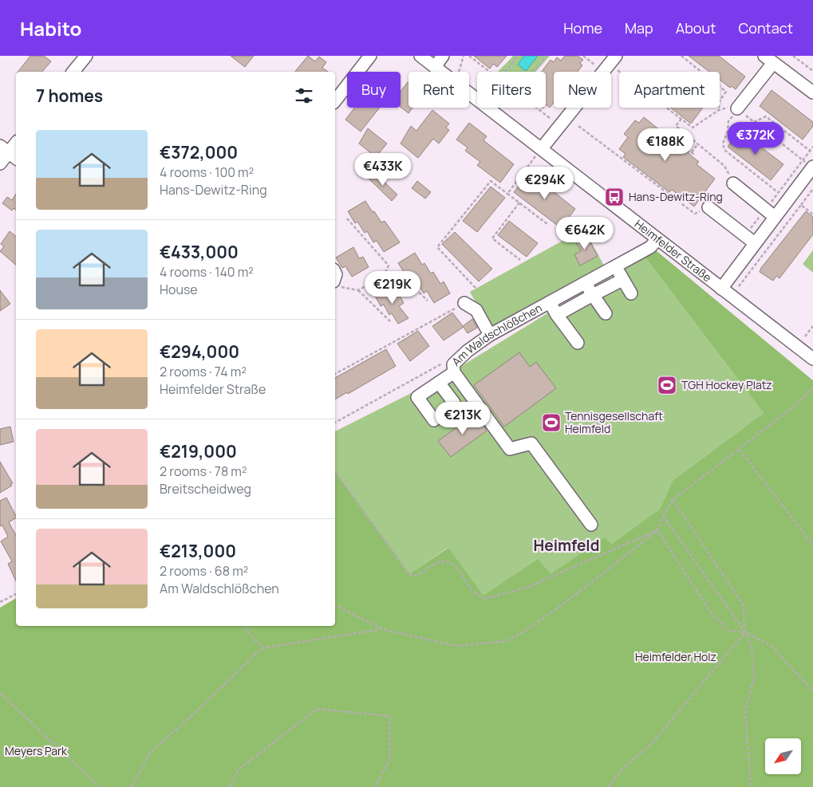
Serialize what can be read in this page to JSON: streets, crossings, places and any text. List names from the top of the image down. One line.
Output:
{"streets":{"street":["Heimfelder Straße","Am Waldschlößchen"]},"crossings":[["Heimfelder Straße","Am Waldschlößchen"]],"districts":["Heimfeld"],"parks":["Heimfelder Holz","Meyers Park"],"places":{"bus stop":["Hans-Dewitz-Ring"],"sports":["TGH Hockey Platz","Tennisgesellschaft Heimfeld"]},"north":"bottom left","page":{"header":"Habito","nav":["Home","Map","About","Contact"],"chip":["Buy","Rent","Filters","New","Apartment"],"heading":"7 homes","list":[{"name":"€372,000","note":"4 rooms · 100 m² · Hans-Dewitz-Ring"},{"name":"€433,000","note":"4 rooms · 140 m² · House"},{"name":"€294,000","note":"2 rooms · 74 m² · Heimfelder Straße"},{"name":"€219,000","note":"2 rooms · 78 m² · Breitscheidweg"},{"name":"€213,000","note":"2 rooms · 68 m² · Am Waldschlößchen"}],"price":["€372K","€188K","€433K","€294K","€642K","€219K","€213K"]}}
